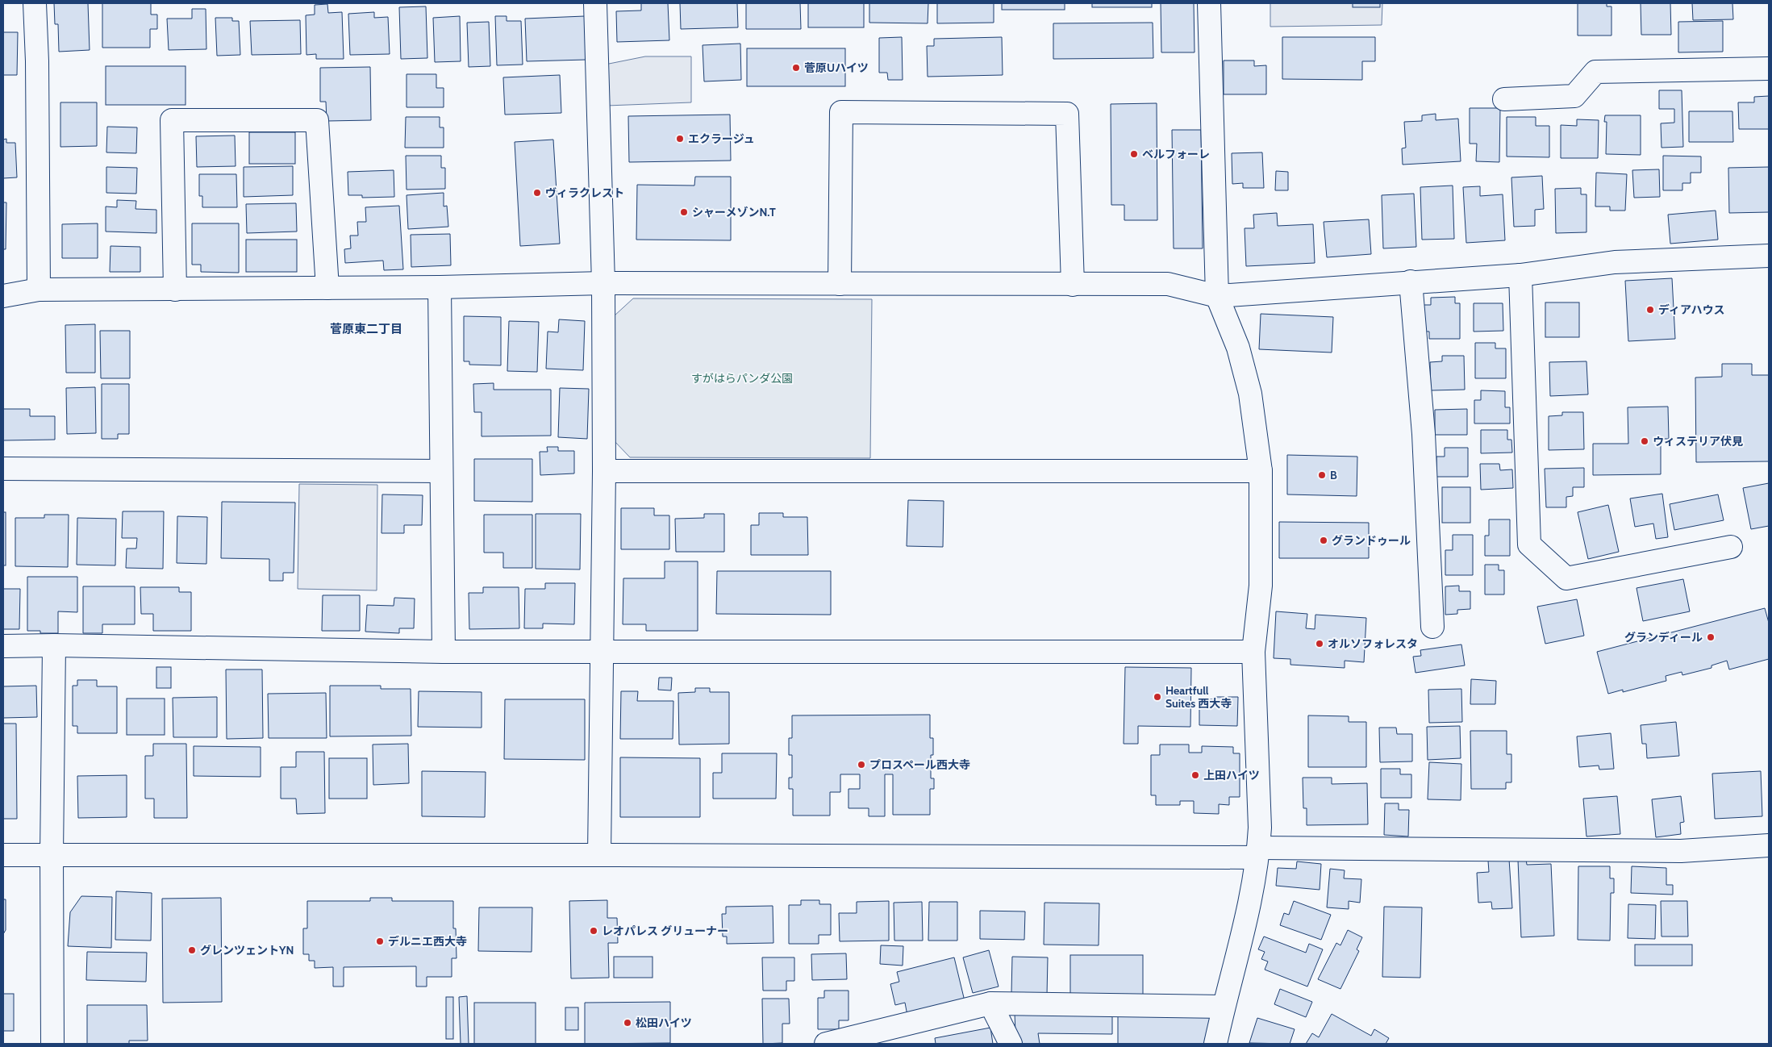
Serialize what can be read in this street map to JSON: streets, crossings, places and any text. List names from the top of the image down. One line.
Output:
{"districts":["菅原東二丁目"],"parks":["すがはらパンダ公園"],"places":["菅原Uハイツ","エクラージュ","ベルフォーレ","ヴィラクレスト","シャーメゾンN.T","ディアハウス","ウィステリア伏見","B","グランドゥール","グランディール","オルソフォレスタ","Heartfull Suites 西大寺","プロスペール西大寺","上田ハイツ","レオパレス グリューナー","デルニエ西大寺","グレンツェントYN","松田ハイツ"]}
